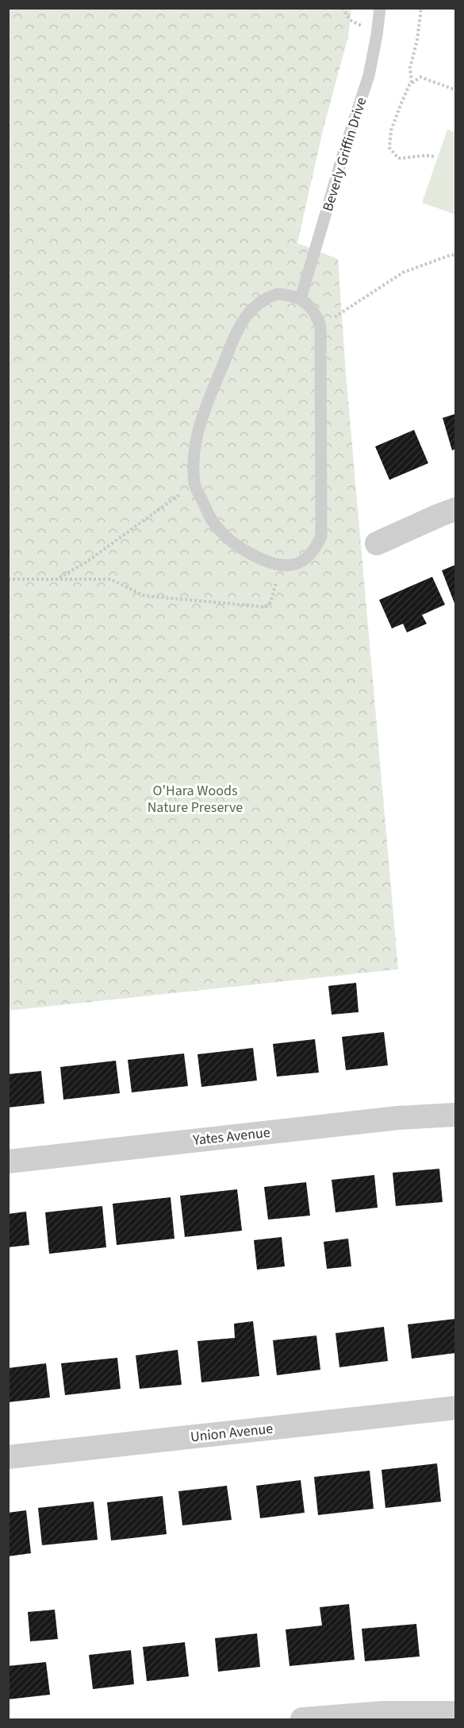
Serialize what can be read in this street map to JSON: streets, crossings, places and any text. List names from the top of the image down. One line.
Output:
{"streets":{"street":["Yates Avenue","Union Avenue"],"lane":["Beverly Griffin Drive"]},"parks":["O'Hara Woods Nature Preserve"]}
